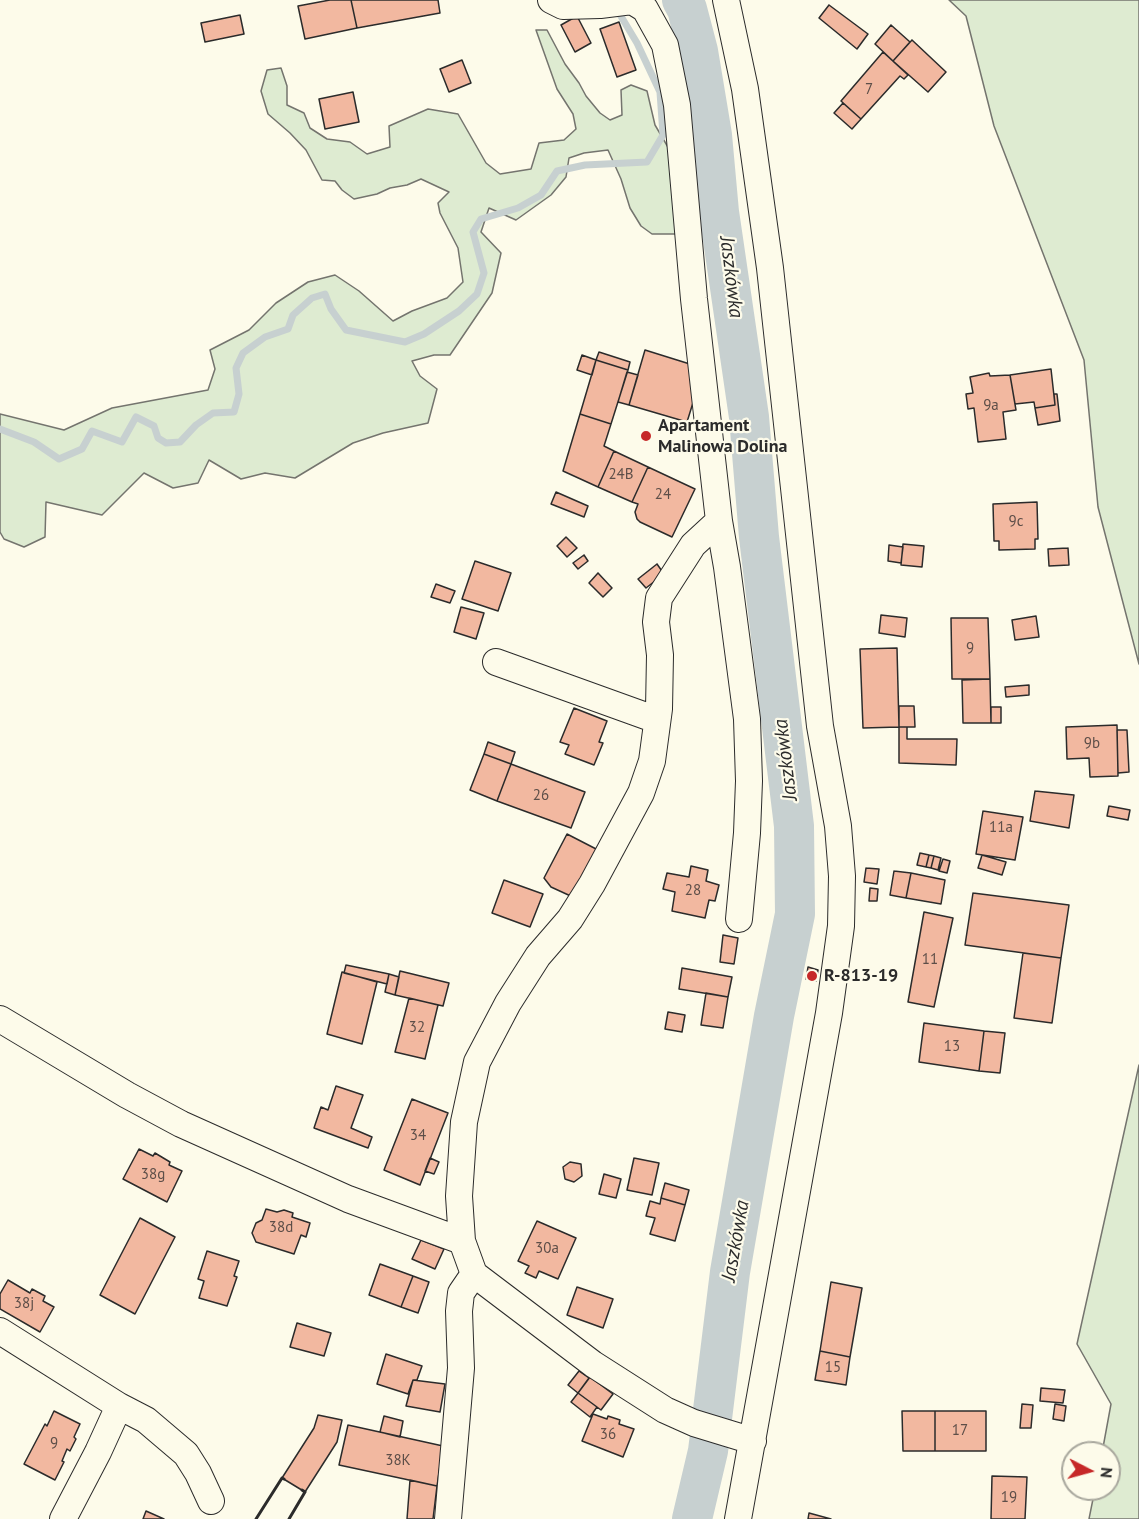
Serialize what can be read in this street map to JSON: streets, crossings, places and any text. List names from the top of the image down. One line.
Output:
{"water":["Jaszkówka"],"places":["Apartament Malinowa Dolina","R-813-19"],"house_numbers":["7","9a","24B","24","9c","9","9b","26","11a","28","11","32","13","34","38g","38d","30a","38j","15","17","36","9","38K","19"],"north":"right"}
